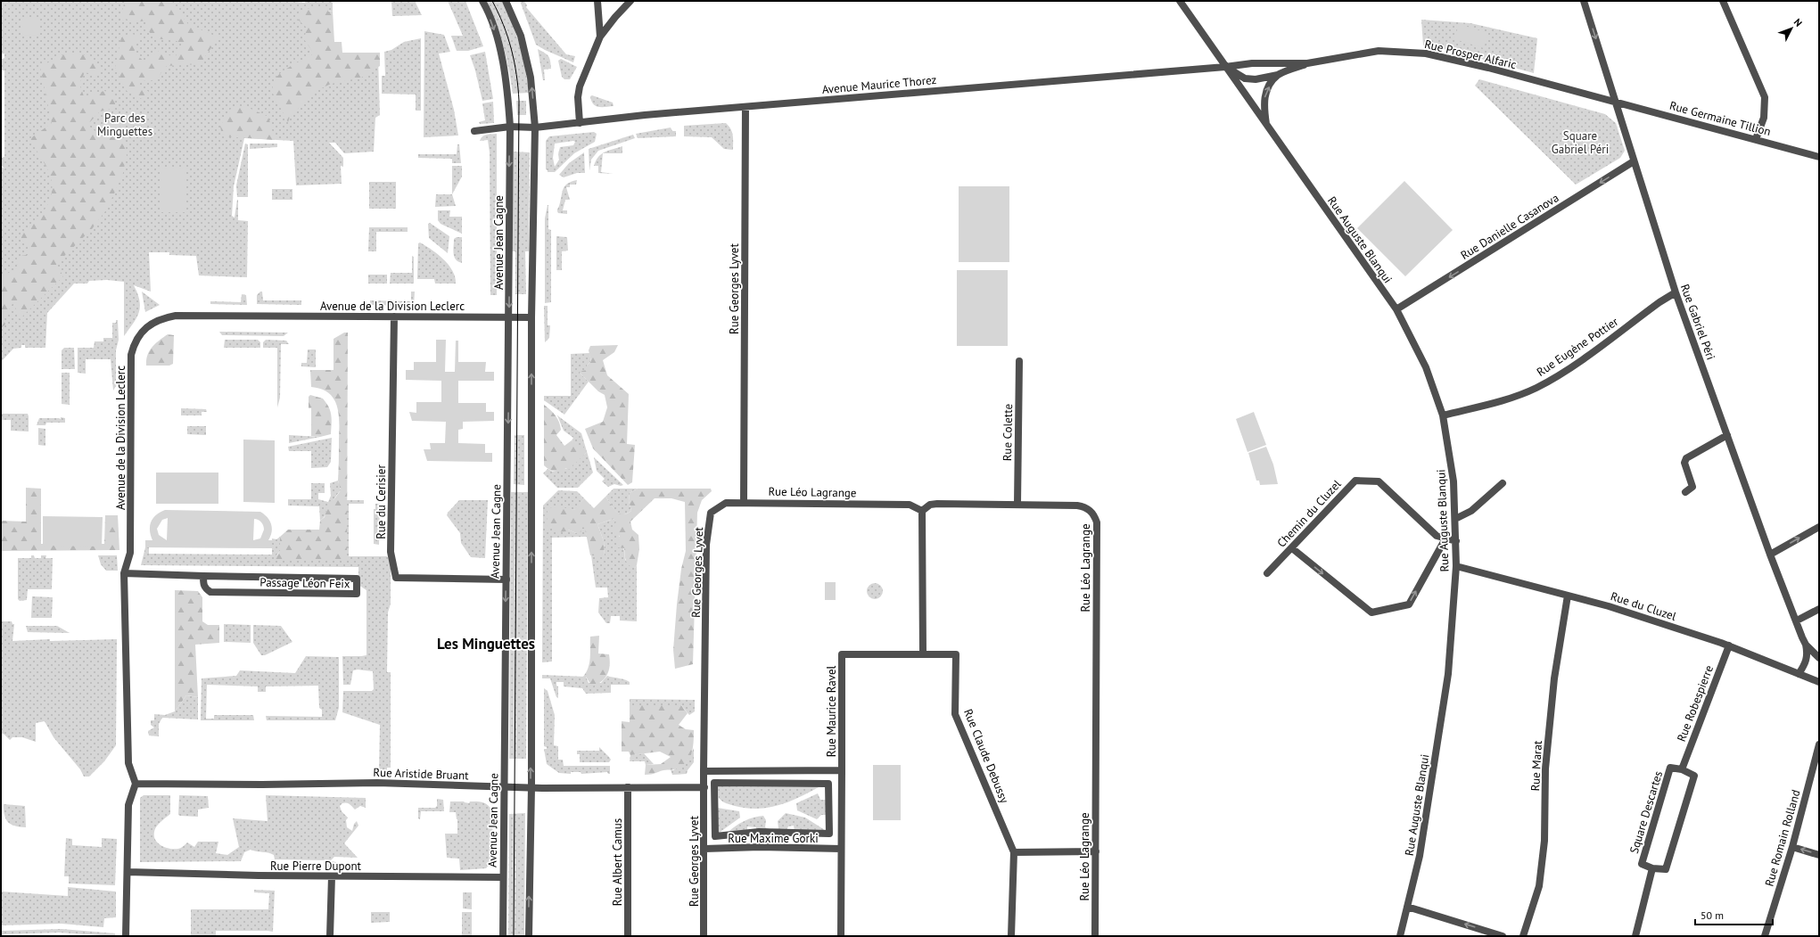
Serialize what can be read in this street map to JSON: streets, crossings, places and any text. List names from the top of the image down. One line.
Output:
{"streets":{"street":["Rue Prosper Alfaric","Avenue Maurice Thorez","Rue Germaine Tillion","Rue Danielle Casanova","Rue Auguste Blanqui","Avenue Jean Cagne","Rue Georges Lyvet","Avenue de la Division Leclerc","Rue Gabriel Péri","Rue Eugène Pottier","Rue Colette","Rue Léo Lagrange","Rue du Cerisier","Chemin du Cluzel","Passage Léon Feix","Rue du Cluzel","Rue Robespierre","Rue Maurice Ravel","Rue Claude Debussy","Rue Marat","Rue Aristide Bruant","Square Descartes","Rue Maxime Gorki","Rue Romain Rolland","Rue Albert Camus","Rue Pierre Dupont"]},"crossings":[["Rue Prosper Alfaric","Avenue Maurice Thorez"],["Rue Prosper Alfaric","Rue Germaine Tillion"],["Rue Prosper Alfaric","Rue Auguste Blanqui"],["Rue Prosper Alfaric","Rue Gabriel Péri"],["Avenue Maurice Thorez","Rue Auguste Blanqui"],["Avenue Maurice Thorez","Avenue Jean Cagne"],["Avenue Maurice Thorez","Rue Georges Lyvet"],["Rue Germaine Tillion","Rue Gabriel Péri"],["Rue Danielle Casanova","Rue Auguste Blanqui"],["Rue Danielle Casanova","Rue Gabriel Péri"],["Rue Auguste Blanqui","Rue Eugène Pottier"],["Rue Auguste Blanqui","Chemin du Cluzel"],["Rue Auguste Blanqui","Rue du Cluzel"],["Avenue Jean Cagne","Avenue de la Division Leclerc"],["Avenue Jean Cagne","Rue du Cerisier"],["Avenue Jean Cagne","Rue Aristide Bruant"],["Avenue Jean Cagne","Rue Pierre Dupont"],["Rue Georges Lyvet","Rue Léo Lagrange"],["Rue Georges Lyvet","Rue Maurice Ravel"],["Rue Georges Lyvet","Rue Aristide Bruant"],["Rue Georges Lyvet","Rue Maxime Gorki"],["Avenue de la Division Leclerc","Rue du Cerisier"],["Avenue de la Division Leclerc","Passage Léon Feix"],["Avenue de la Division Leclerc","Rue Aristide Bruant"],["Rue Gabriel Péri","Rue Eugène Pottier"],["Rue Gabriel Péri","Rue du Cluzel"],["Rue Colette","Rue Léo Lagrange"],["Rue du Cluzel","Rue Robespierre"],["Rue du Cluzel","Rue Marat"],["Rue Robespierre","Square Descartes"],["Rue Maurice Ravel","Rue Claude Debussy"],["Rue Aristide Bruant","Rue Albert Camus"]],"one_way":["Rue Danielle Casanova"],"districts":["Les Minguettes"],"parks":["Parc des Minguettes","Square Gabriel Péri"],"scale_bar":"50 m","north":"top right"}
